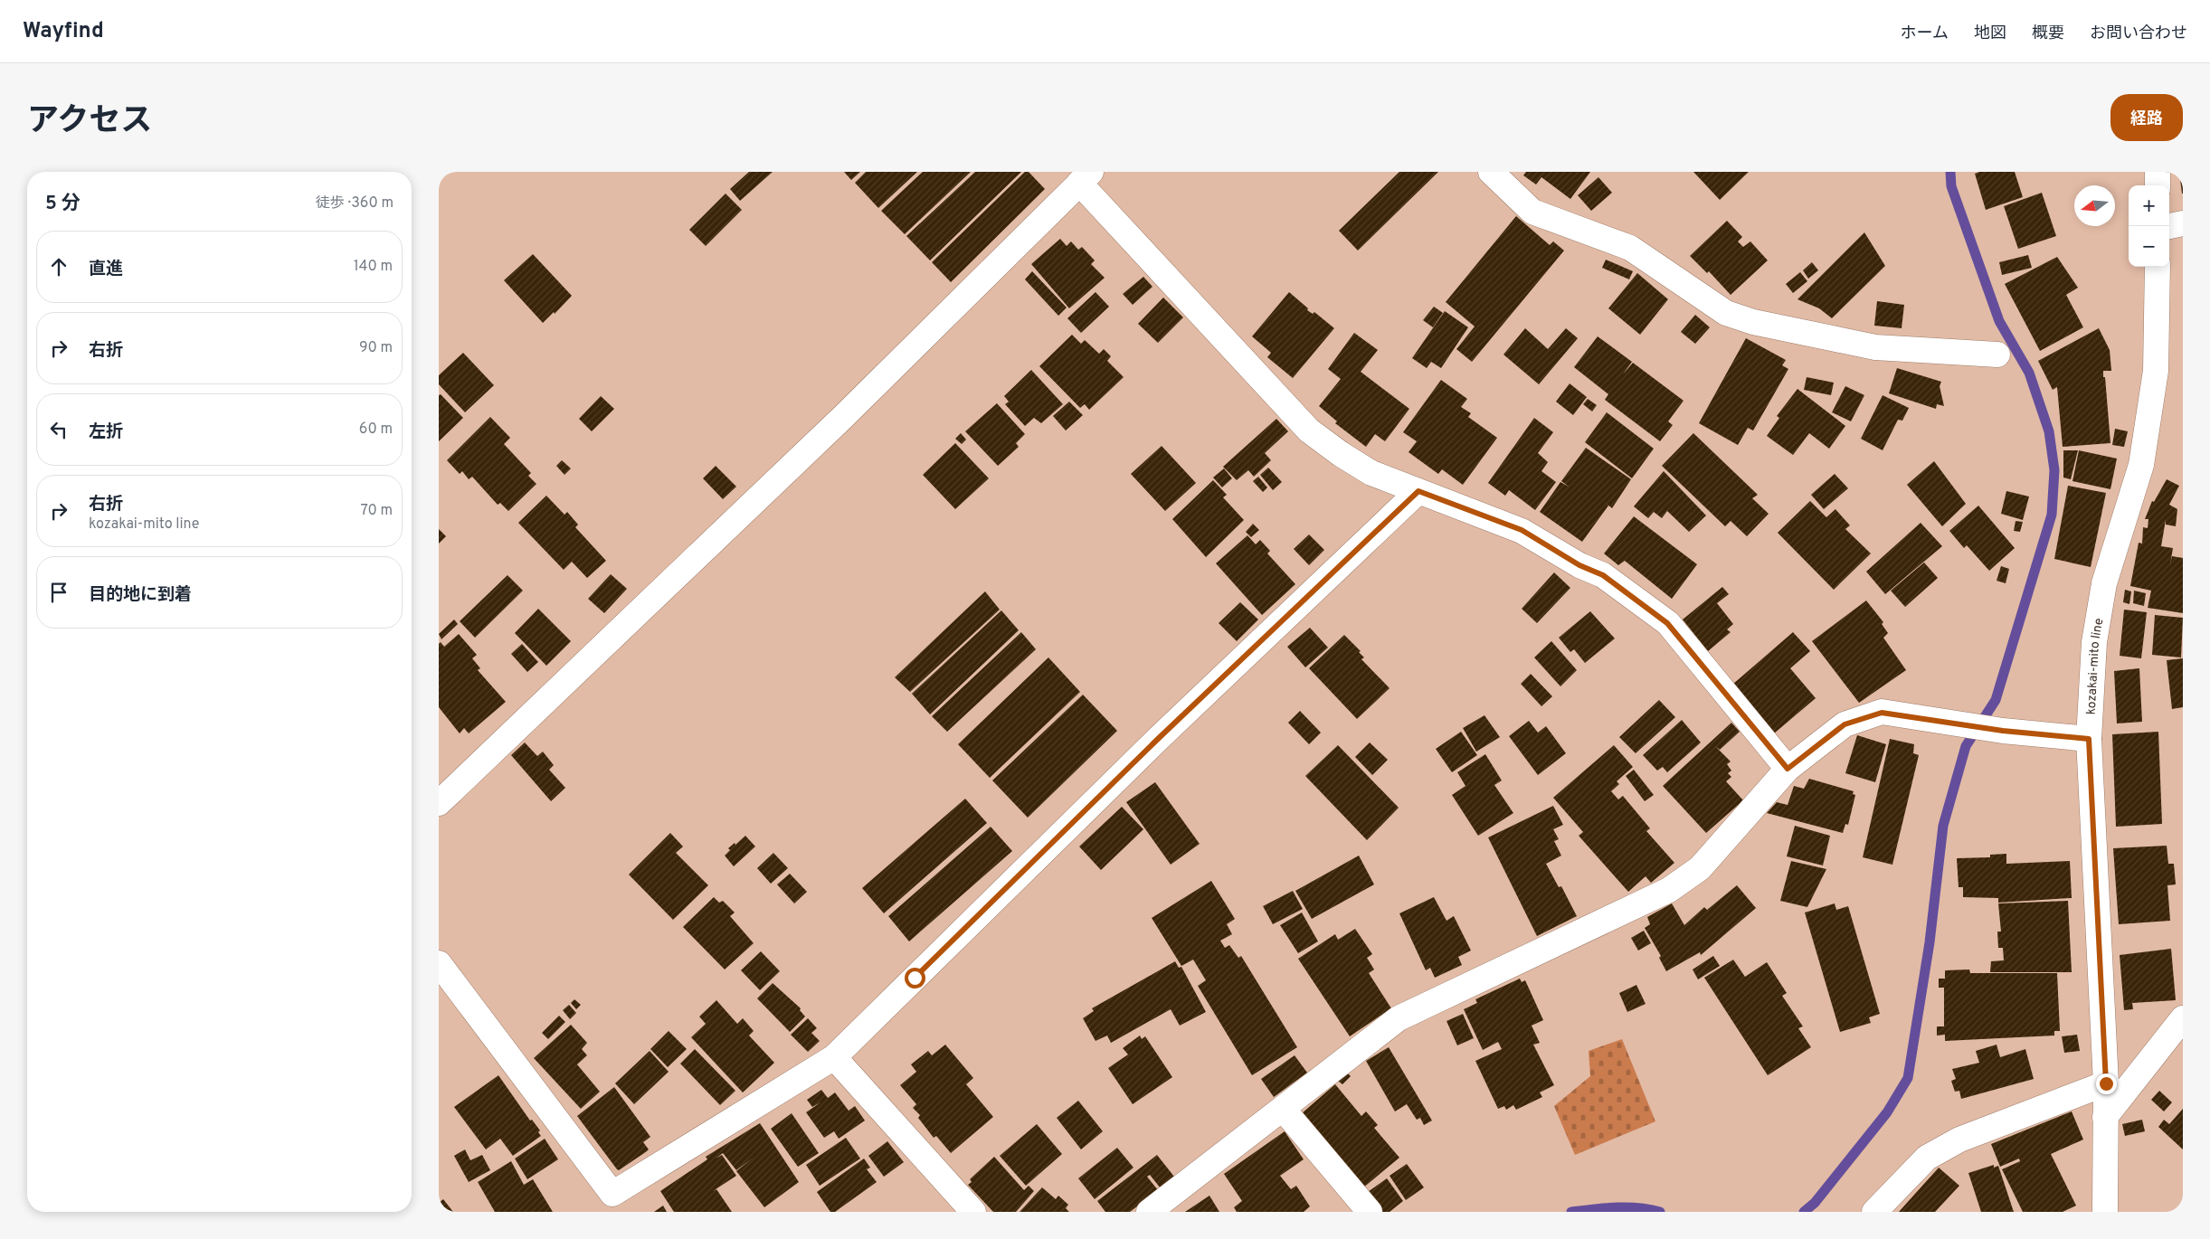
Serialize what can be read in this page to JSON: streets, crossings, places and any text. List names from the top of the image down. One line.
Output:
{"streets":{"street":["kozakai-mito line"]},"north":"left","page":{"header":"Wayfind","nav":["ホーム","地図","概要","お問い合わせ"],"title":"アクセス","buttons":"経路","heading":["5 分","徒歩 · 360 m"],"map_buttons":["+","−"],"list":[["直進","140 m"],["右折","90 m"],["左折","60 m"],["右折","kozakai-mito line","70 m"],"目的地に到着"]}}
